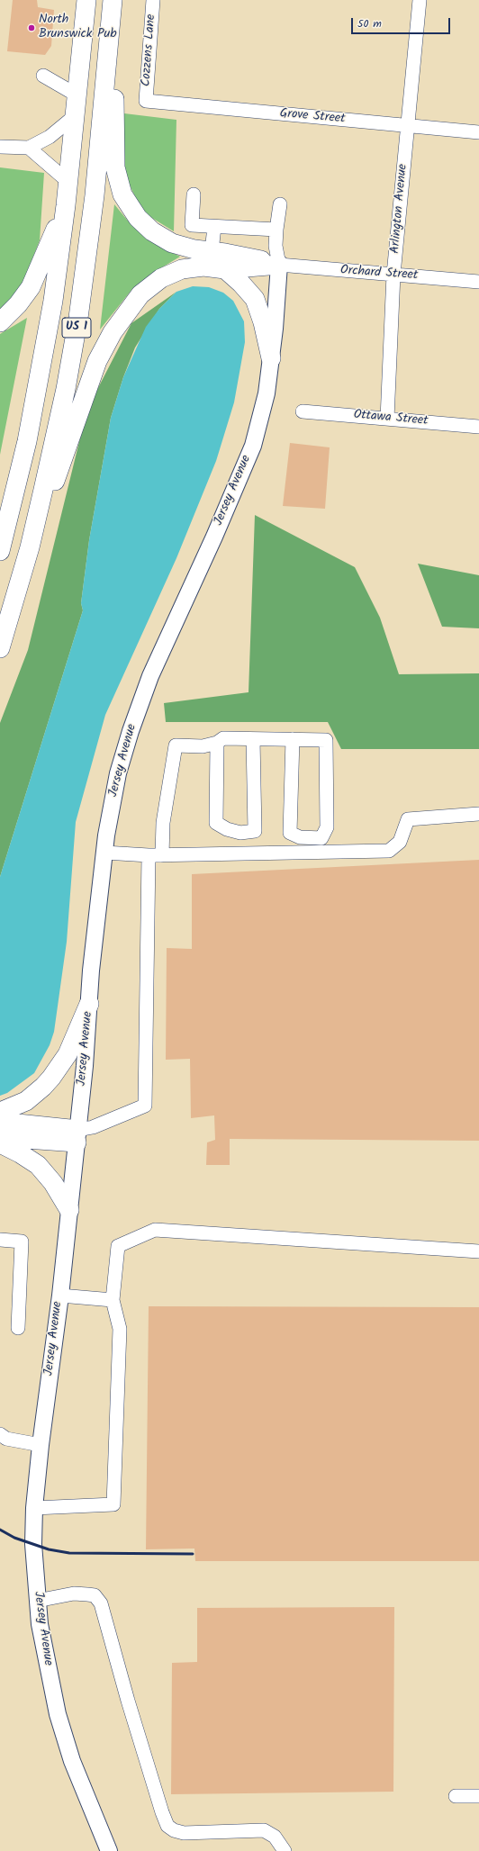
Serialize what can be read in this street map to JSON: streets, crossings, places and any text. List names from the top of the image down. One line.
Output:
{"streets":{"highway":["US 1"],"main road":["Jersey Avenue"],"street":["Cozzens Lane","Grove Street","Arlington Avenue","Orchard Street","Ottawa Street"]},"crossings":[["Cozzens Lane","Grove Street"],["Grove Street","Arlington Avenue"],["Arlington Avenue","Orchard Street"],["Arlington Avenue","Ottawa Street"],["Orchard Street","Jersey Avenue"]],"places":["North Brunswick Pub"],"scale_bar":"50 m"}
